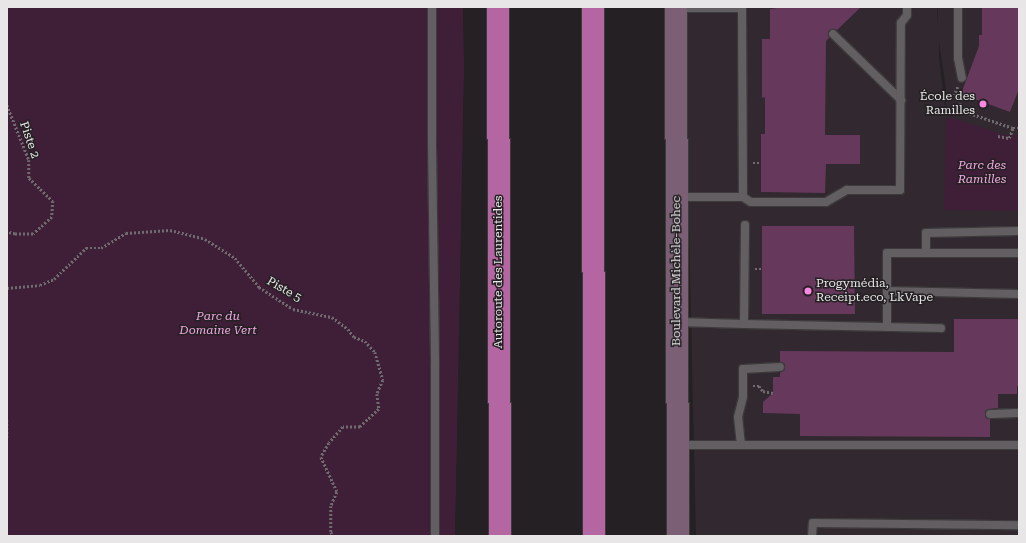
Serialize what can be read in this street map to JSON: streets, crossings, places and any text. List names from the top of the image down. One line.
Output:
{"streets":{"highway":["Autoroute des Laurentides"],"street":["Boulevard Michèle-Bohec"],"path":["Piste 2","Piste 5"]},"parks":["Parc des Ramilles","Parc du Domaine Vert"],"places":["École des Ramilles","Progymédia, Receipt.eco, LkVape"]}
